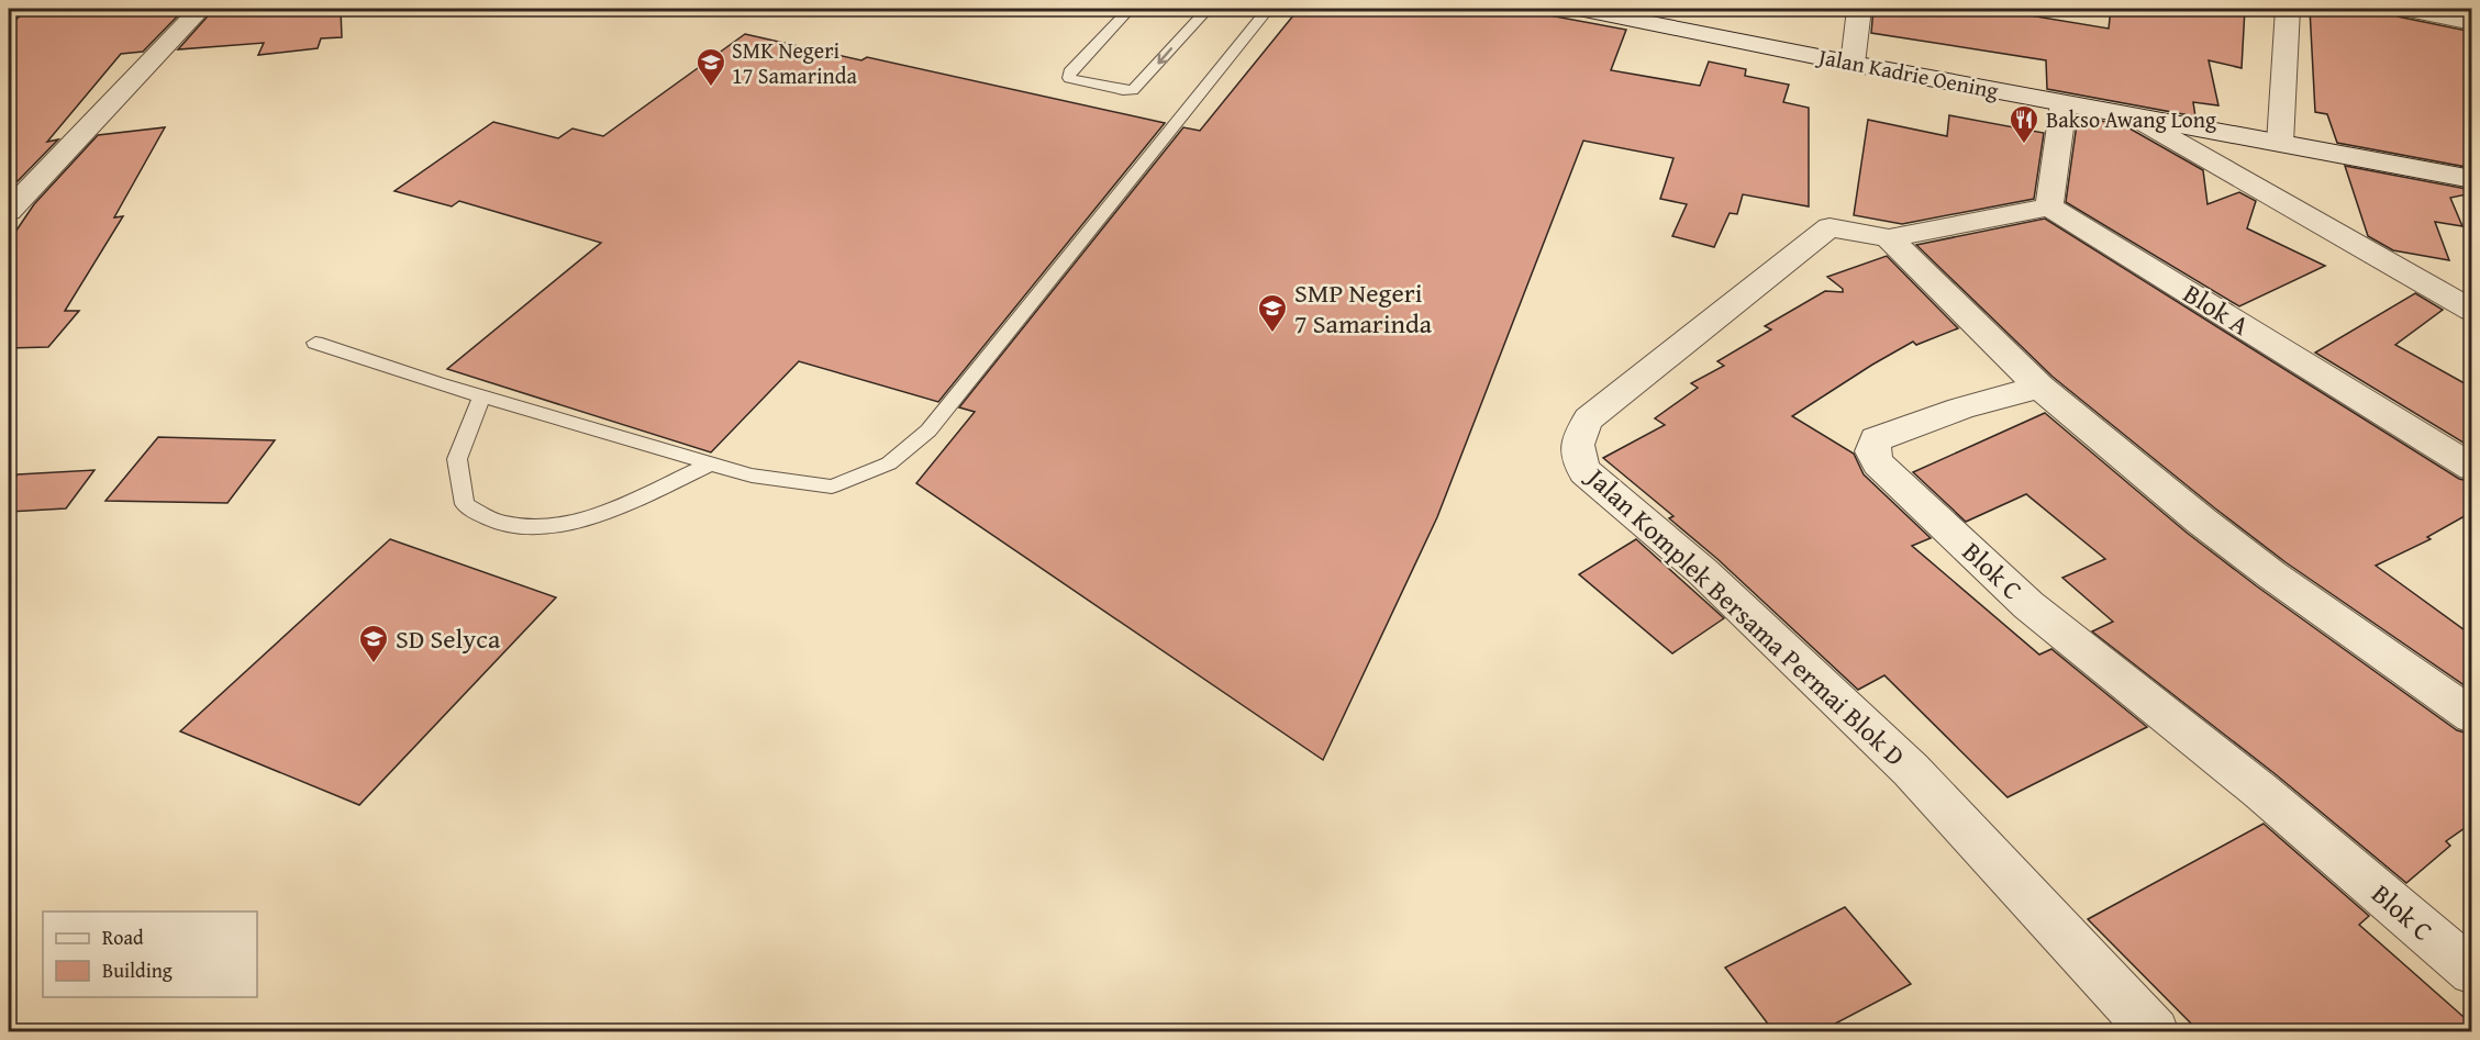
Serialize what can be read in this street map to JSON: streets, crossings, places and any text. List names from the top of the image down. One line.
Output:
{"streets":{"street":["Jalan Kadrie Oening","Blok A","Blok C","Jalan Komplek Bersama Permai Blok D"]},"places":{"school or university":["SMK Negeri 17 Samarinda","SMP Negeri 7 Samarinda","SD Selyca"],"restaurant":["Bakso Awang Long"]},"legend":["Road","Building"]}
